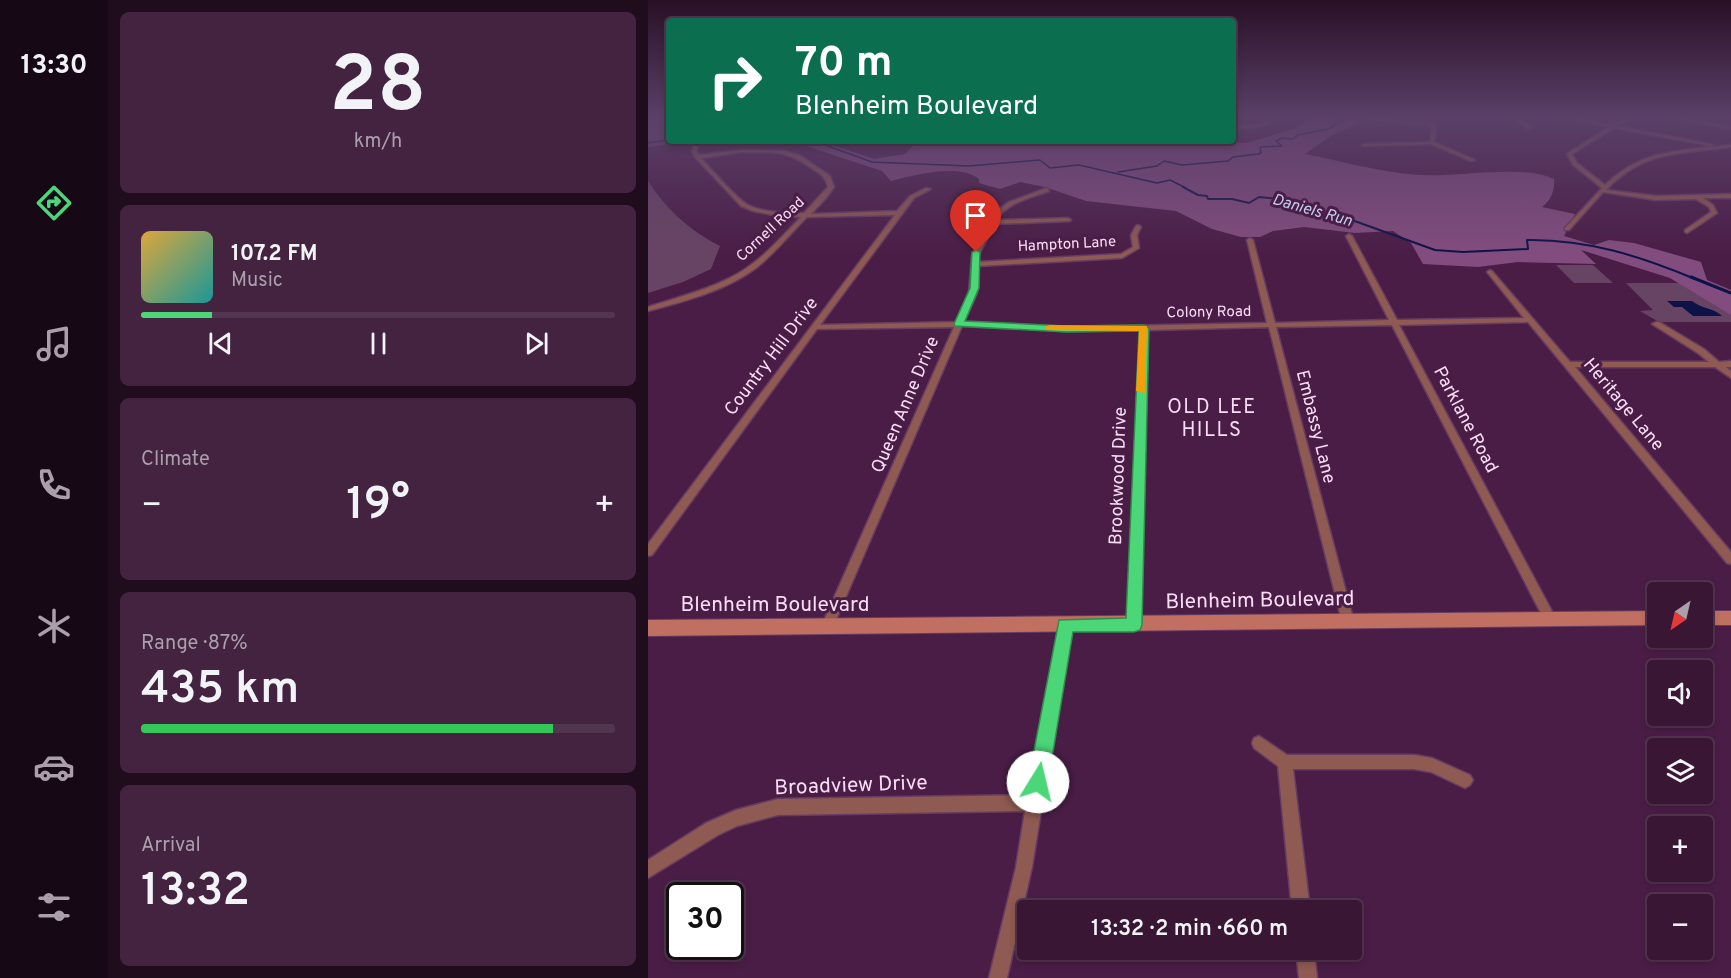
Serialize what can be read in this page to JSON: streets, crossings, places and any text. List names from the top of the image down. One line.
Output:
{"streets":{"main road":["Blenheim Boulevard"],"street":["Cornell Road","Hampton Lane","Colony Road","Country Hill Drive","Queen Anne Drive","Heritage Lane","Parklane Road","Embassy Lane","Brookwood Drive","Broadview Drive"]},"crossings":[["Hampton Lane","Queen Anne Drive"],["Colony Road","Country Hill Drive"],["Colony Road","Queen Anne Drive"],["Colony Road","Heritage Lane"],["Colony Road","Parklane Road"],["Colony Road","Embassy Lane"],["Colony Road","Brookwood Drive"],["Queen Anne Drive","Blenheim Boulevard"],["Parklane Road","Blenheim Boulevard"],["Embassy Lane","Blenheim Boulevard"],["Brookwood Drive","Blenheim Boulevard"]],"districts":["OLD LEE HILLS"],"water":["Daniels Run"],"north":"bottom left","page":{"tabs":"13:30","tile":[["28","km/h"],"Climate",["Range · 87%","435 km"],["Arrival","13:32"]],"turn":["70 m","Blenheim Boulevard"],"song":["107.2 FM","Music"],"heat":["−","19°","+"],"map_buttons":["+","−"],"limit":"30","trip":"13:32 · 2 min · 660 m"}}
